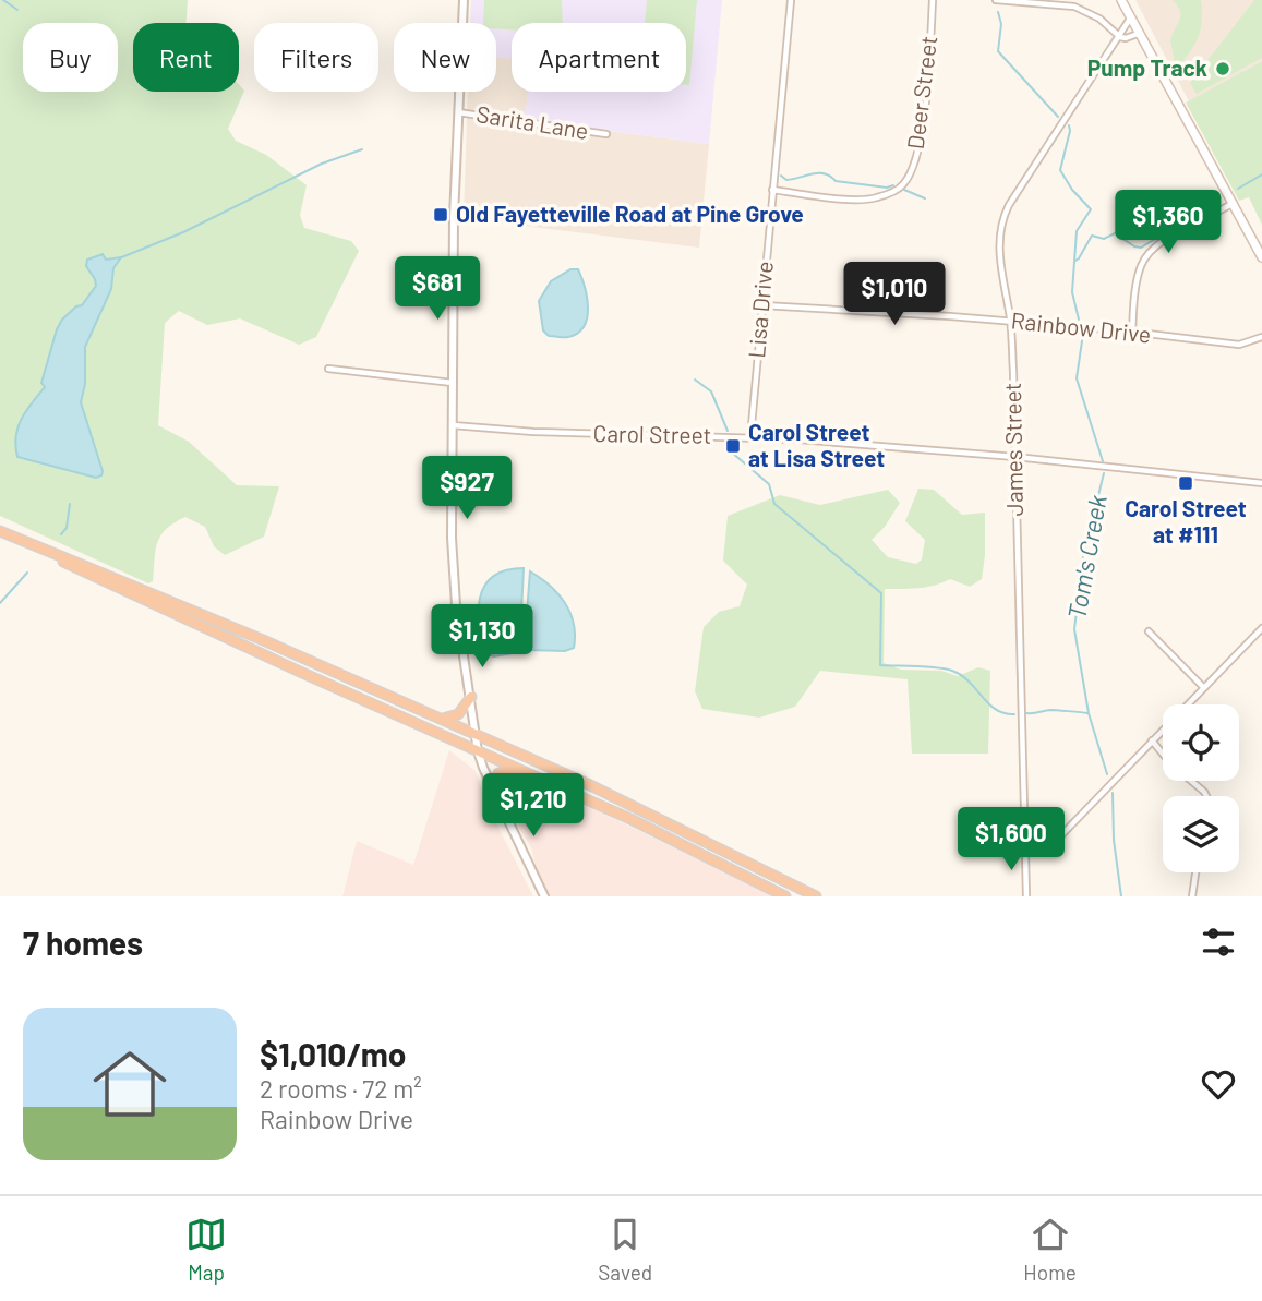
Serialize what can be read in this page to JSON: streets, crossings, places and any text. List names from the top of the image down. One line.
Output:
{"streets":{"street":["Deer Street","Sarita Lane","Lisa Drive","Rainbow Drive","Carol Street","James Street"]},"crossings":[["Deer Street","Lisa Drive"],["Lisa Drive","Rainbow Drive"],["Lisa Drive","Carol Street"],["Rainbow Drive","James Street"],["Carol Street","James Street"]],"water":["Tom's Creek"],"places":{"other":["Pump Track"],"transit":["Old Fayetteville Road at Pine Grove","Carol Street at Lisa Street","Carol Street at #111"]},"page":{"chip":["Buy","Rent","Filters","New","Apartment"],"price":["$1,360","$681","$1,010","$927","$1,130","$1,210","$1,600"],"heading":"7 homes","list":[{"name":"$1,010/mo","note":"2 rooms · 72 m² · Rainbow Drive"}],"tabs":["Map","Saved","Home"]}}
